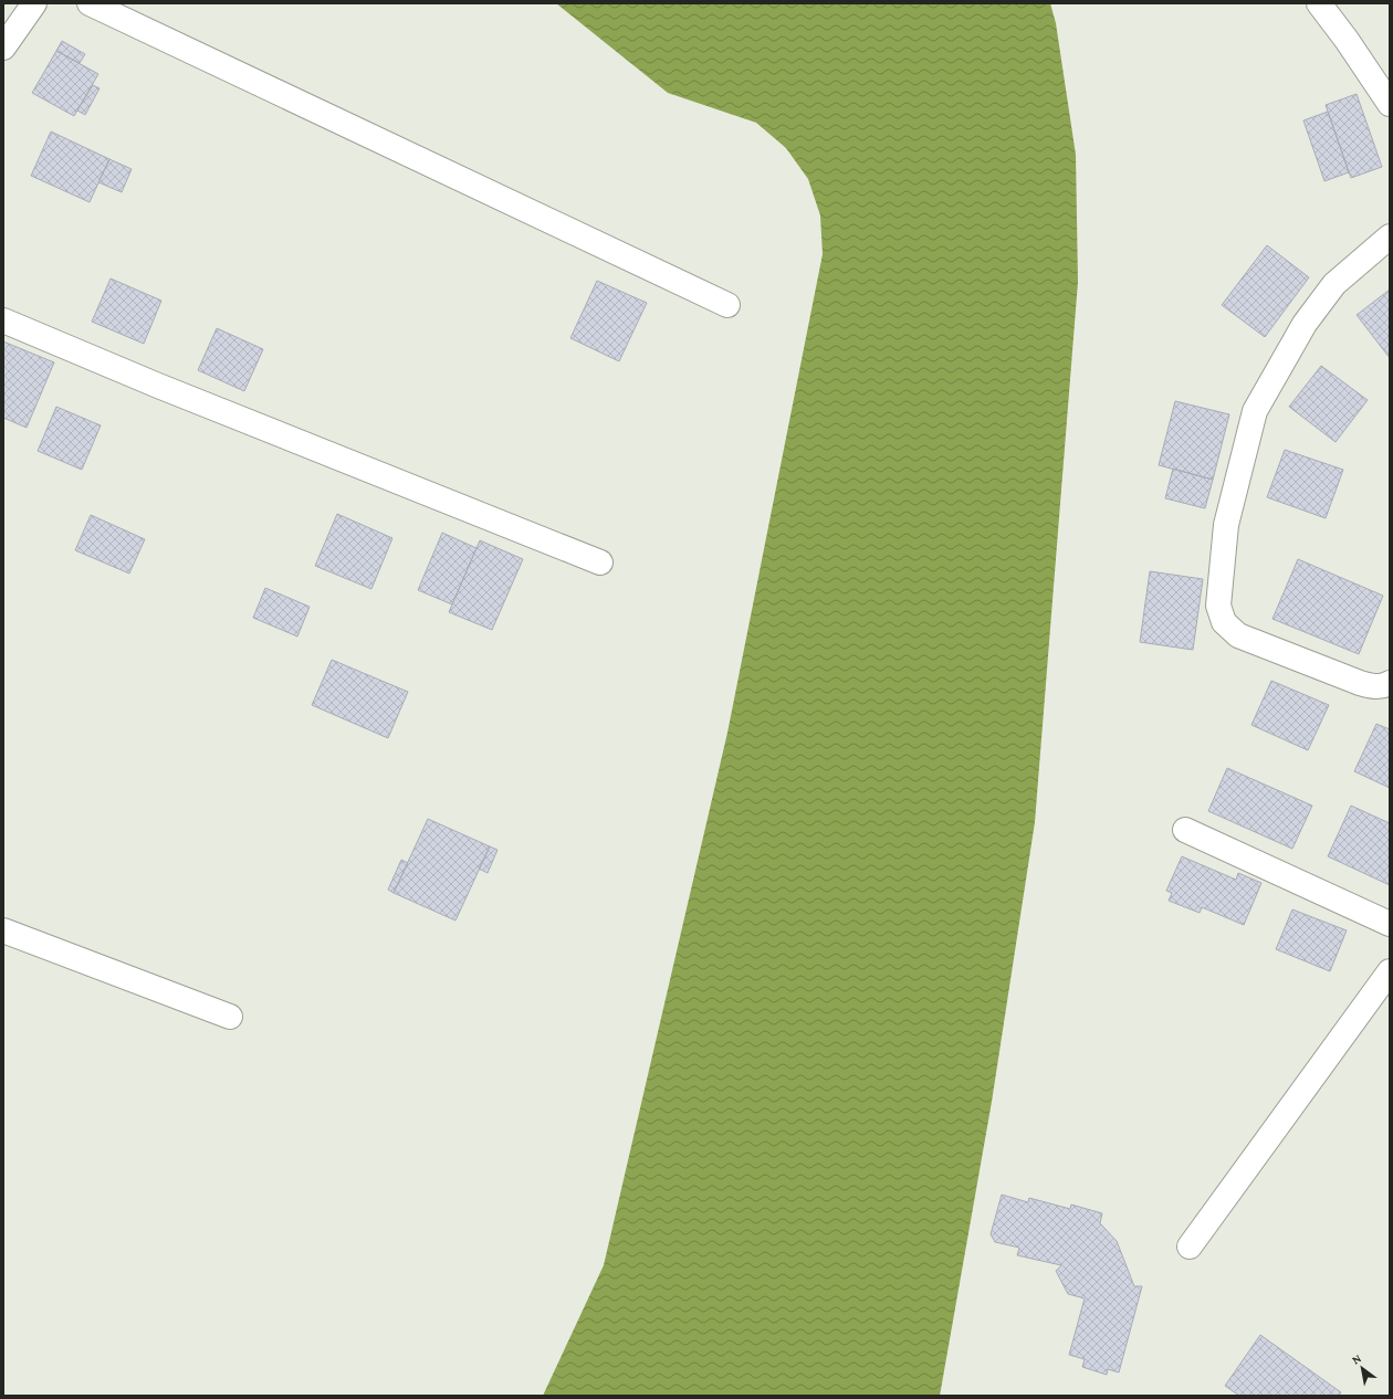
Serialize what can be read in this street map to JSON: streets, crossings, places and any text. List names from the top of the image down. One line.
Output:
{"north":"top left"}
